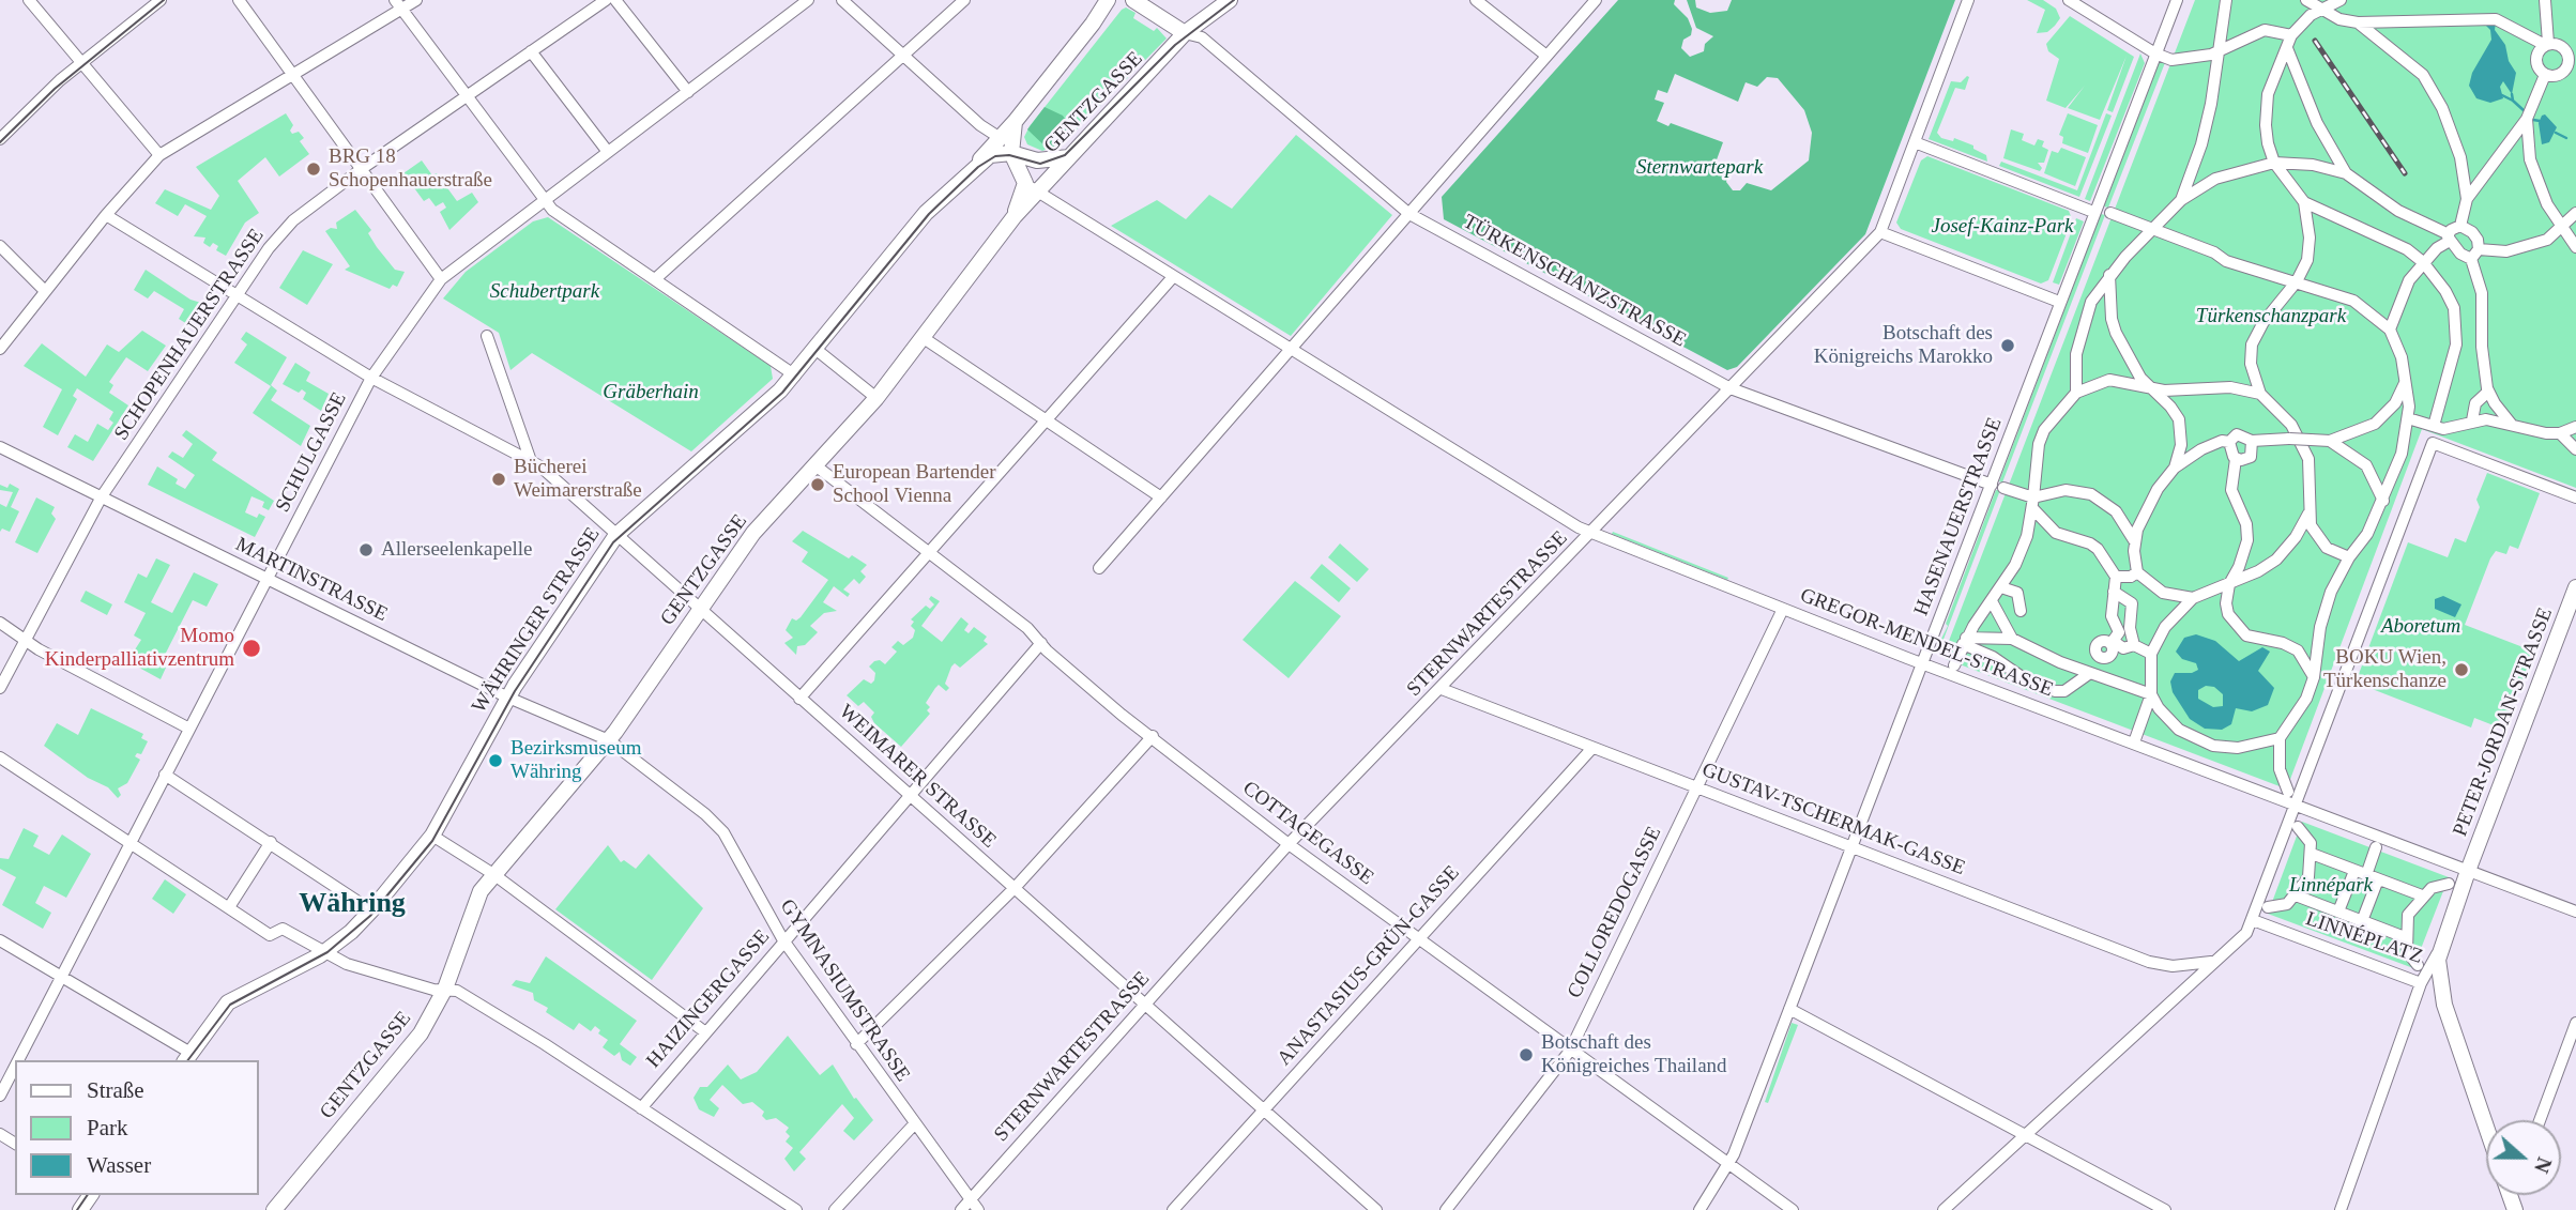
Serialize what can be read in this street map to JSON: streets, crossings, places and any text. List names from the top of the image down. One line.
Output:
{"streets":{"main road":["GENTZGASSE","WÄHRINGER STRASSE","PETER-JORDAN-STRASSE","LINNÉPLATZ"],"street":["TÜRKENSCHANZSTRASSE","SCHOPENHAUERSTRASSE","SCHULGASSE","HASENAUERSTRASSE","MARTINSTRASSE","STERNWARTESTRASSE","GREGOR-MENDEL-STRASSE","WEIMARER STRASSE","GUSTAV-TSCHERMAK-GASSE","COTTAGEGASSE","COLLOREDOGASSE","ANASTASIUS-GRÜN-GASSE","GYMNASIUMSTRASSE","HAIZINGERGASSE"]},"crossings":[["GENTZGASSE","TÜRKENSCHANZSTRASSE"],["GENTZGASSE","MARTINSTRASSE"],["GENTZGASSE","GREGOR-MENDEL-STRASSE"],["GENTZGASSE","WEIMARER STRASSE"],["GENTZGASSE","COTTAGEGASSE"],["GENTZGASSE","GYMNASIUMSTRASSE"],["TÜRKENSCHANZSTRASSE","HASENAUERSTRASSE"],["TÜRKENSCHANZSTRASSE","STERNWARTESTRASSE"],["SCHOPENHAUERSTRASSE","MARTINSTRASSE"],["SCHULGASSE","MARTINSTRASSE"],["HASENAUERSTRASSE","GREGOR-MENDEL-STRASSE"],["HASENAUERSTRASSE","GUSTAV-TSCHERMAK-GASSE"],["HASENAUERSTRASSE","COTTAGEGASSE"],["MARTINSTRASSE","WÄHRINGER STRASSE"],["MARTINSTRASSE","GYMNASIUMSTRASSE"],["STERNWARTESTRASSE","GREGOR-MENDEL-STRASSE"],["STERNWARTESTRASSE","WEIMARER STRASSE"],["STERNWARTESTRASSE","GUSTAV-TSCHERMAK-GASSE"],["STERNWARTESTRASSE","COTTAGEGASSE"],["STERNWARTESTRASSE","GYMNASIUMSTRASSE"],["WÄHRINGER STRASSE","WEIMARER STRASSE"],["GREGOR-MENDEL-STRASSE","PETER-JORDAN-STRASSE"],["GREGOR-MENDEL-STRASSE","COLLOREDOGASSE"],["GREGOR-MENDEL-STRASSE","LINNÉPLATZ"],["PETER-JORDAN-STRASSE","LINNÉPLATZ"],["WEIMARER STRASSE","ANASTASIUS-GRÜN-GASSE"],["WEIMARER STRASSE","HAIZINGERGASSE"],["GUSTAV-TSCHERMAK-GASSE","COLLOREDOGASSE"],["GUSTAV-TSCHERMAK-GASSE","ANASTASIUS-GRÜN-GASSE"],["COTTAGEGASSE","COLLOREDOGASSE"],["COTTAGEGASSE","ANASTASIUS-GRÜN-GASSE"],["COTTAGEGASSE","HAIZINGERGASSE"],["GYMNASIUMSTRASSE","HAIZINGERGASSE"]],"districts":["Währing"],"parks":["Sternwartepark","Josef-Kainz-Park","Schubertpark","Türkenschanzpark","Gräberhain","Aboretum","Linnépark"],"places":["BRG 18 Schopenhauerstraße","Botschaft des Königreichs Marokko","Bücherei Weimarerstraße","European Bartender School Vienna","Allerseelenkapelle","Momo Kinderpalliativzentrum","BOKU Wien, Türkenschanze","Bezirksmuseum Währing","Botschaft des Königreiches Thailand"],"legend":["Straße","Park","Wasser"],"north":"right"}
